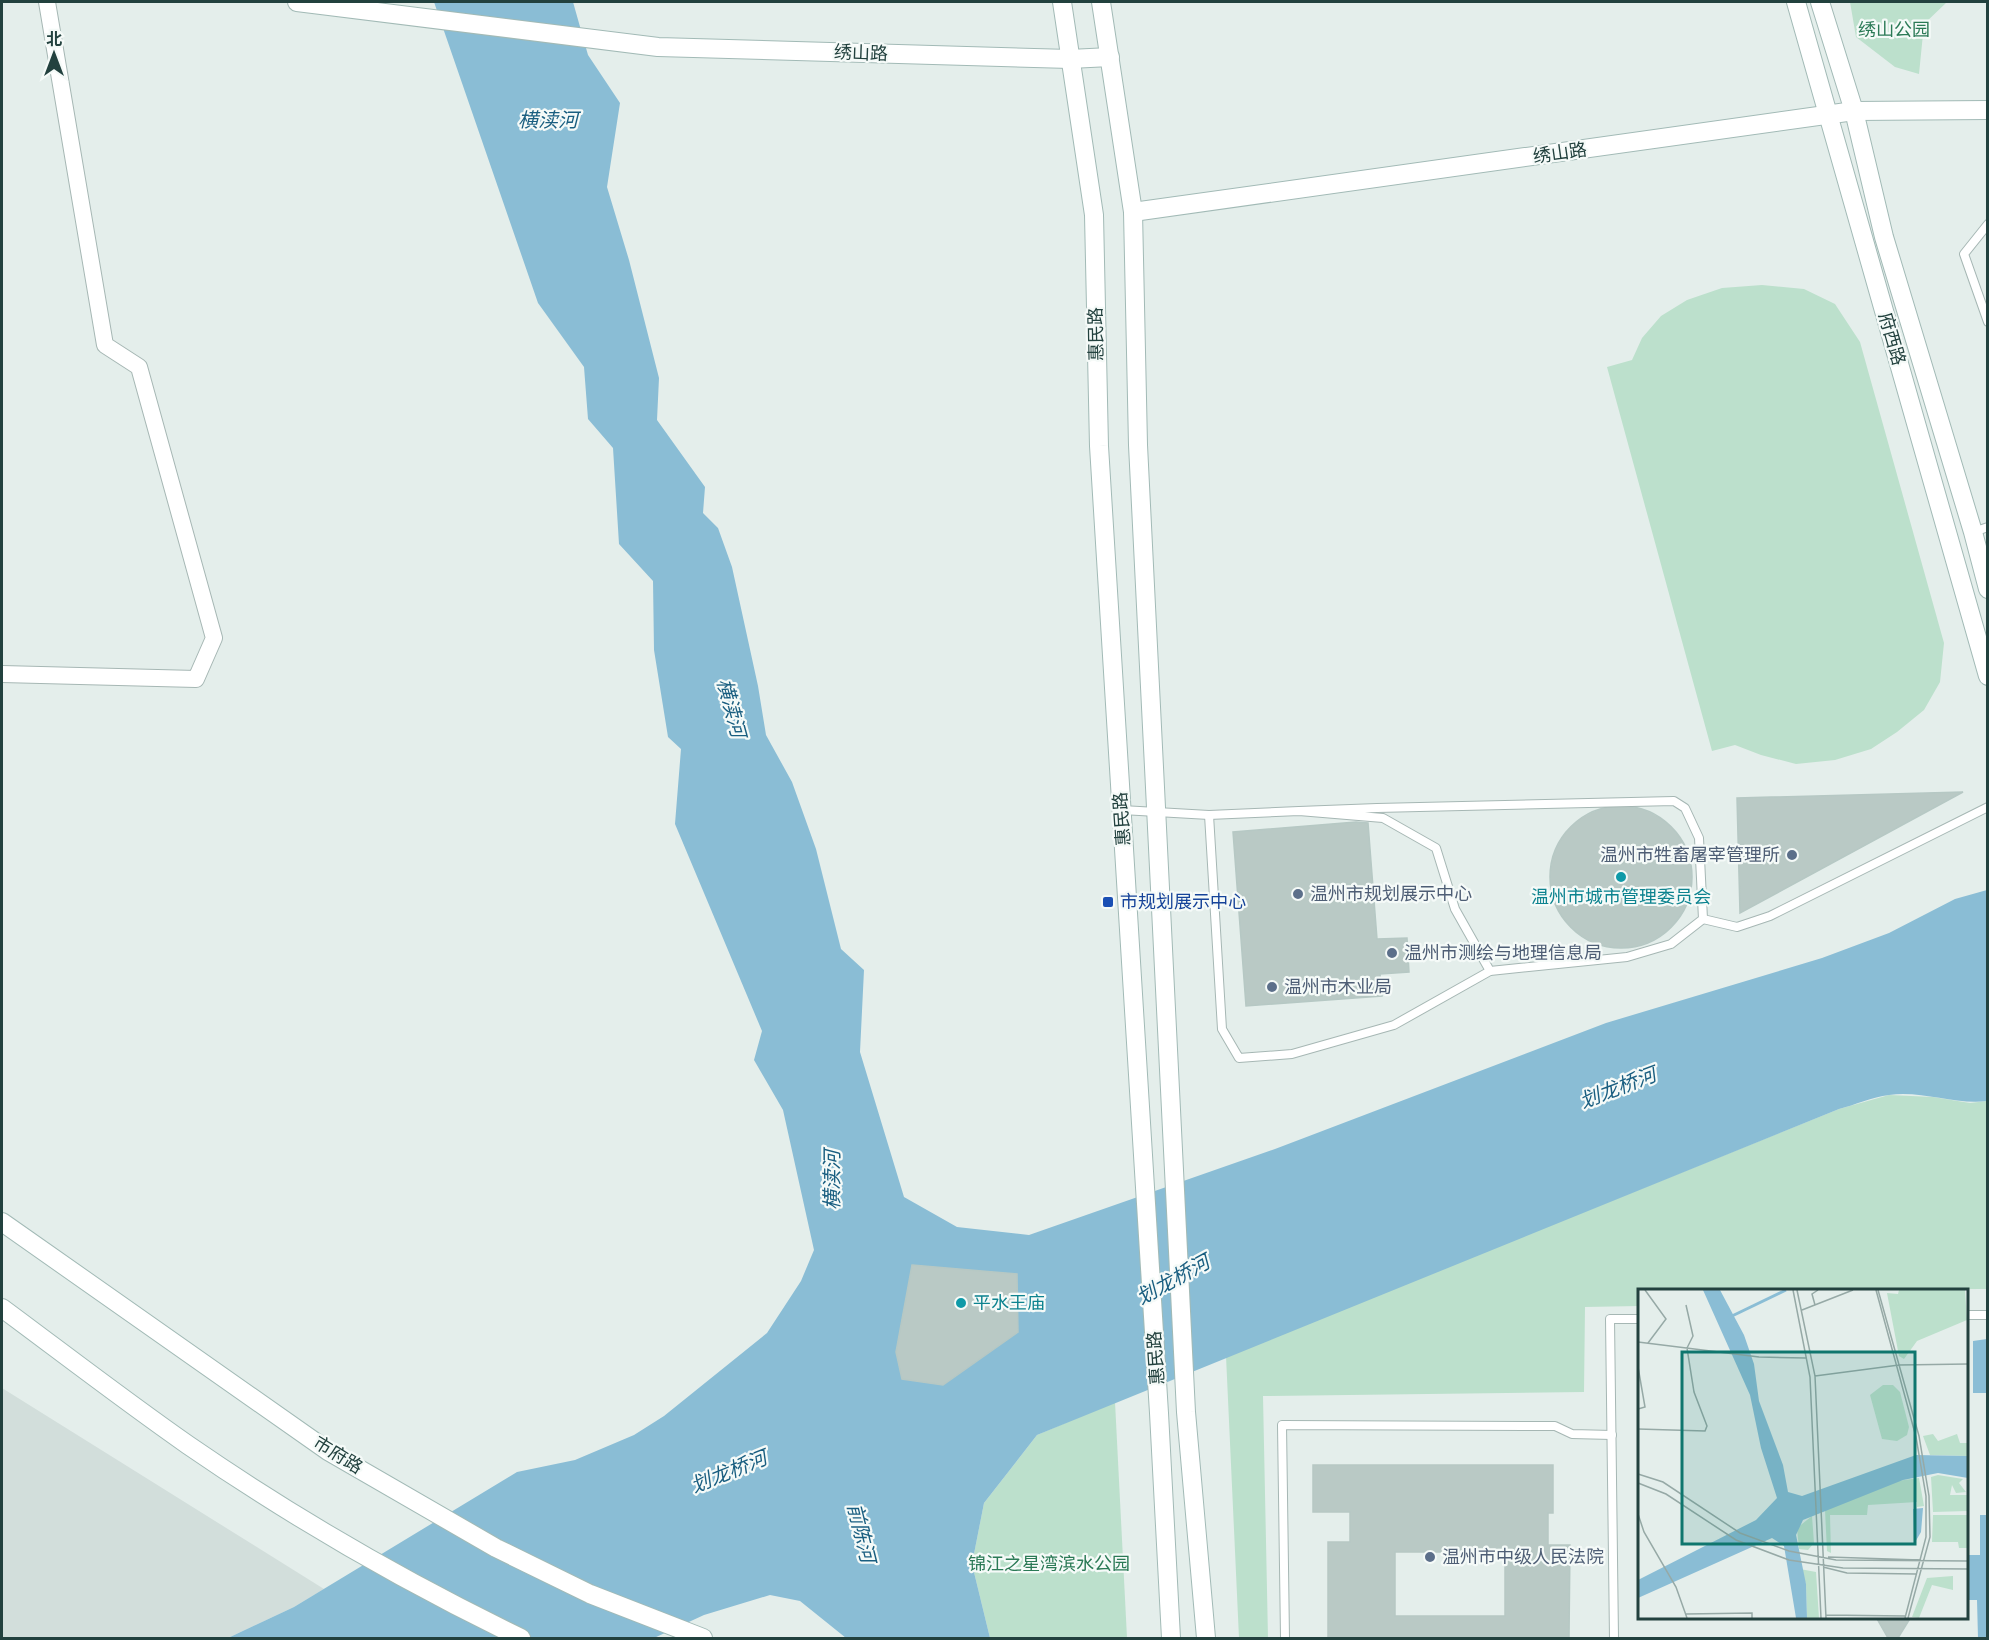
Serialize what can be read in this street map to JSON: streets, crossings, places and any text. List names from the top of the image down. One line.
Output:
{"streets":{"main road":["绣山路","惠民路","府西路","市府路"]},"crossings":[["绣山路","惠民路"],["绣山路","府西路"]],"water":["横渎河","划龙桥河","前陈河"],"parks":["绣山公园","锦江之星湾滨水公园"],"places":{"other":["温州市牲畜屠宰管理所","温州市城市管理委员会","温州市规划展示中心","温州市测绘与地理信息局","温州市木业局","平水王庙","温州市中级人民法院"],"transit":["市规划展示中心"]},"north":"top"}
